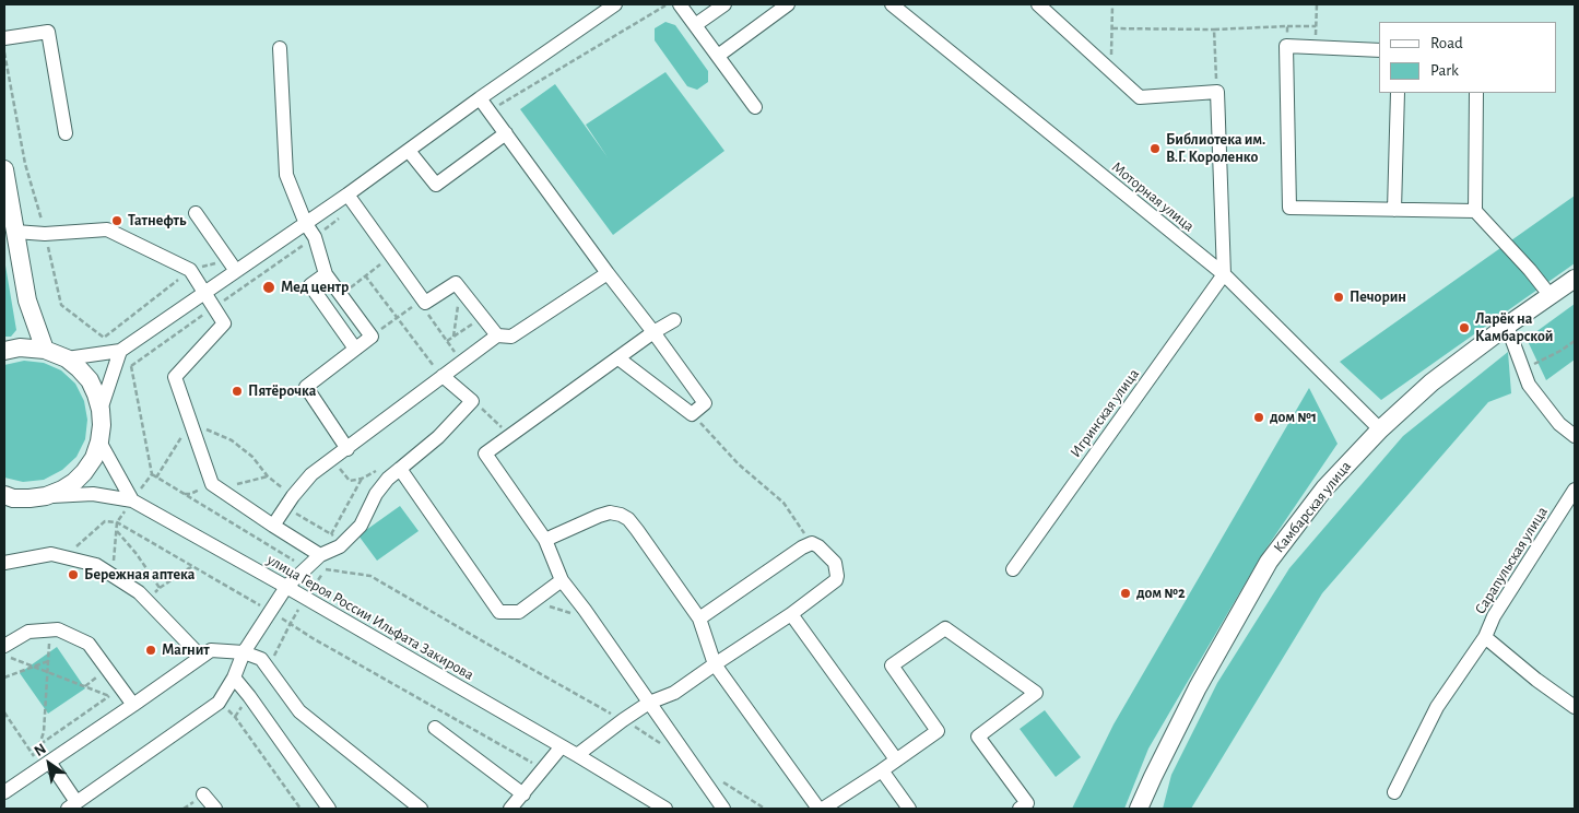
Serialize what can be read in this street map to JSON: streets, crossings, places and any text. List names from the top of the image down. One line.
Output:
{"streets":{"main road":["Камбарская улица"],"street":["Моторная улица","Игринская улица","Сарапульская улица","улица Героя России Ильфата Закирова"]},"crossings":[["Моторная улица","Игринская улица"],["Моторная улица","Камбарская улица"]],"places":["Библиотека им. В.Г. Короленко","Татнефть","Мед центр","Печорин","Ларёк на Камбарской","Пятёрочка","дом №1","Бережная аптека","дом №2","Магнит"],"legend":["Road","Park"],"north":"top left"}
